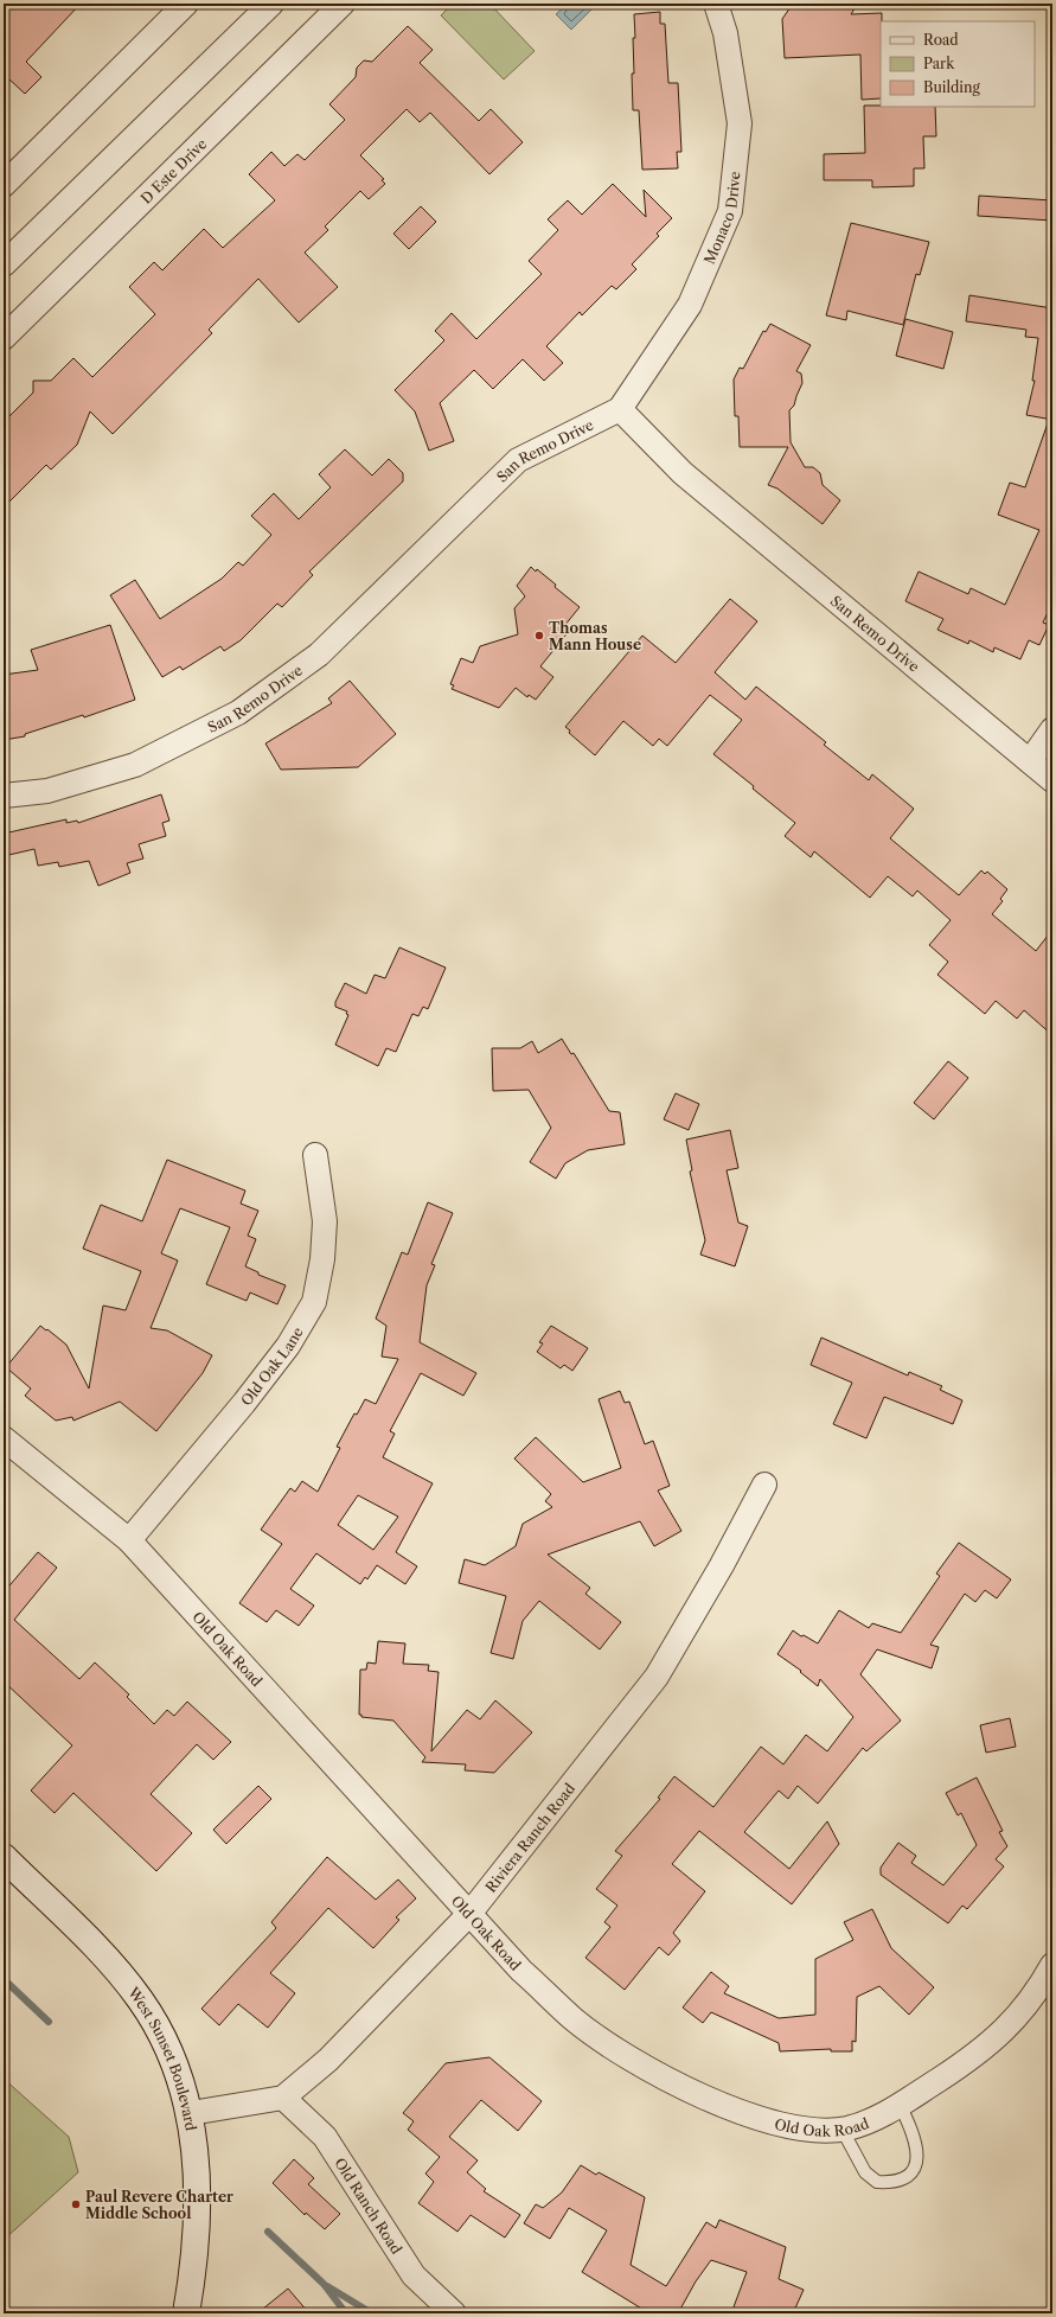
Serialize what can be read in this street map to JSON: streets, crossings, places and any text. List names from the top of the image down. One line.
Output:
{"streets":{"main road":["West Sunset Boulevard"],"street":["D Este Drive","Monaco Drive","San Remo Drive","Old Oak Lane","Old Oak Road","Riviera Ranch Road","Old Ranch Road"]},"crossings":[["Monaco Drive","San Remo Drive"],["Old Oak Lane","Old Oak Road"],["Old Oak Road","Riviera Ranch Road"],["Riviera Ranch Road","Old Ranch Road"]],"places":["Thomas Mann House","Paul Revere Charter Middle School"],"legend":["Road","Park","Building"]}
